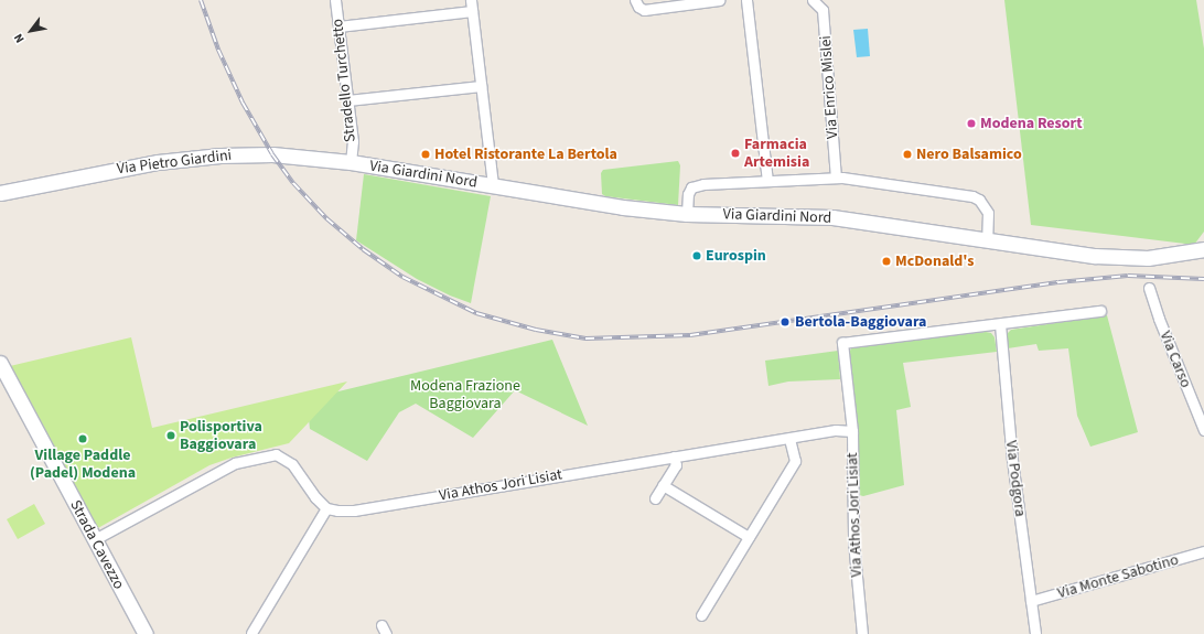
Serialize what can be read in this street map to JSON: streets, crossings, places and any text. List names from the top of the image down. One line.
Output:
{"streets":{"main road":["Via Pietro Giardini","Via Giardini Nord","Strada Cavezzo"],"street":["Stradello Turchetto","Via Enrico Mislei","Via Carso","Via Podgora","Via Athos Jori Lisiat","Via Monte Sabotino"]},"crossings":[["Stradello Turchetto","Via Pietro Giardini"],["Stradello Turchetto","Via Giardini Nord"],["Via Pietro Giardini","Via Giardini Nord"],["Via Podgora","Via Monte Sabotino"]],"parks":["Modena Frazione Baggiovara"],"places":["Modena Resort","Farmacia Artemisia","Hotel Ristorante La Bertola","Nero Balsamico","Eurospin","McDonald's","Bertola-Baggiovara","Polisportiva Baggiovara","Village Paddle (Padel) Modena"],"north":"bottom left"}
